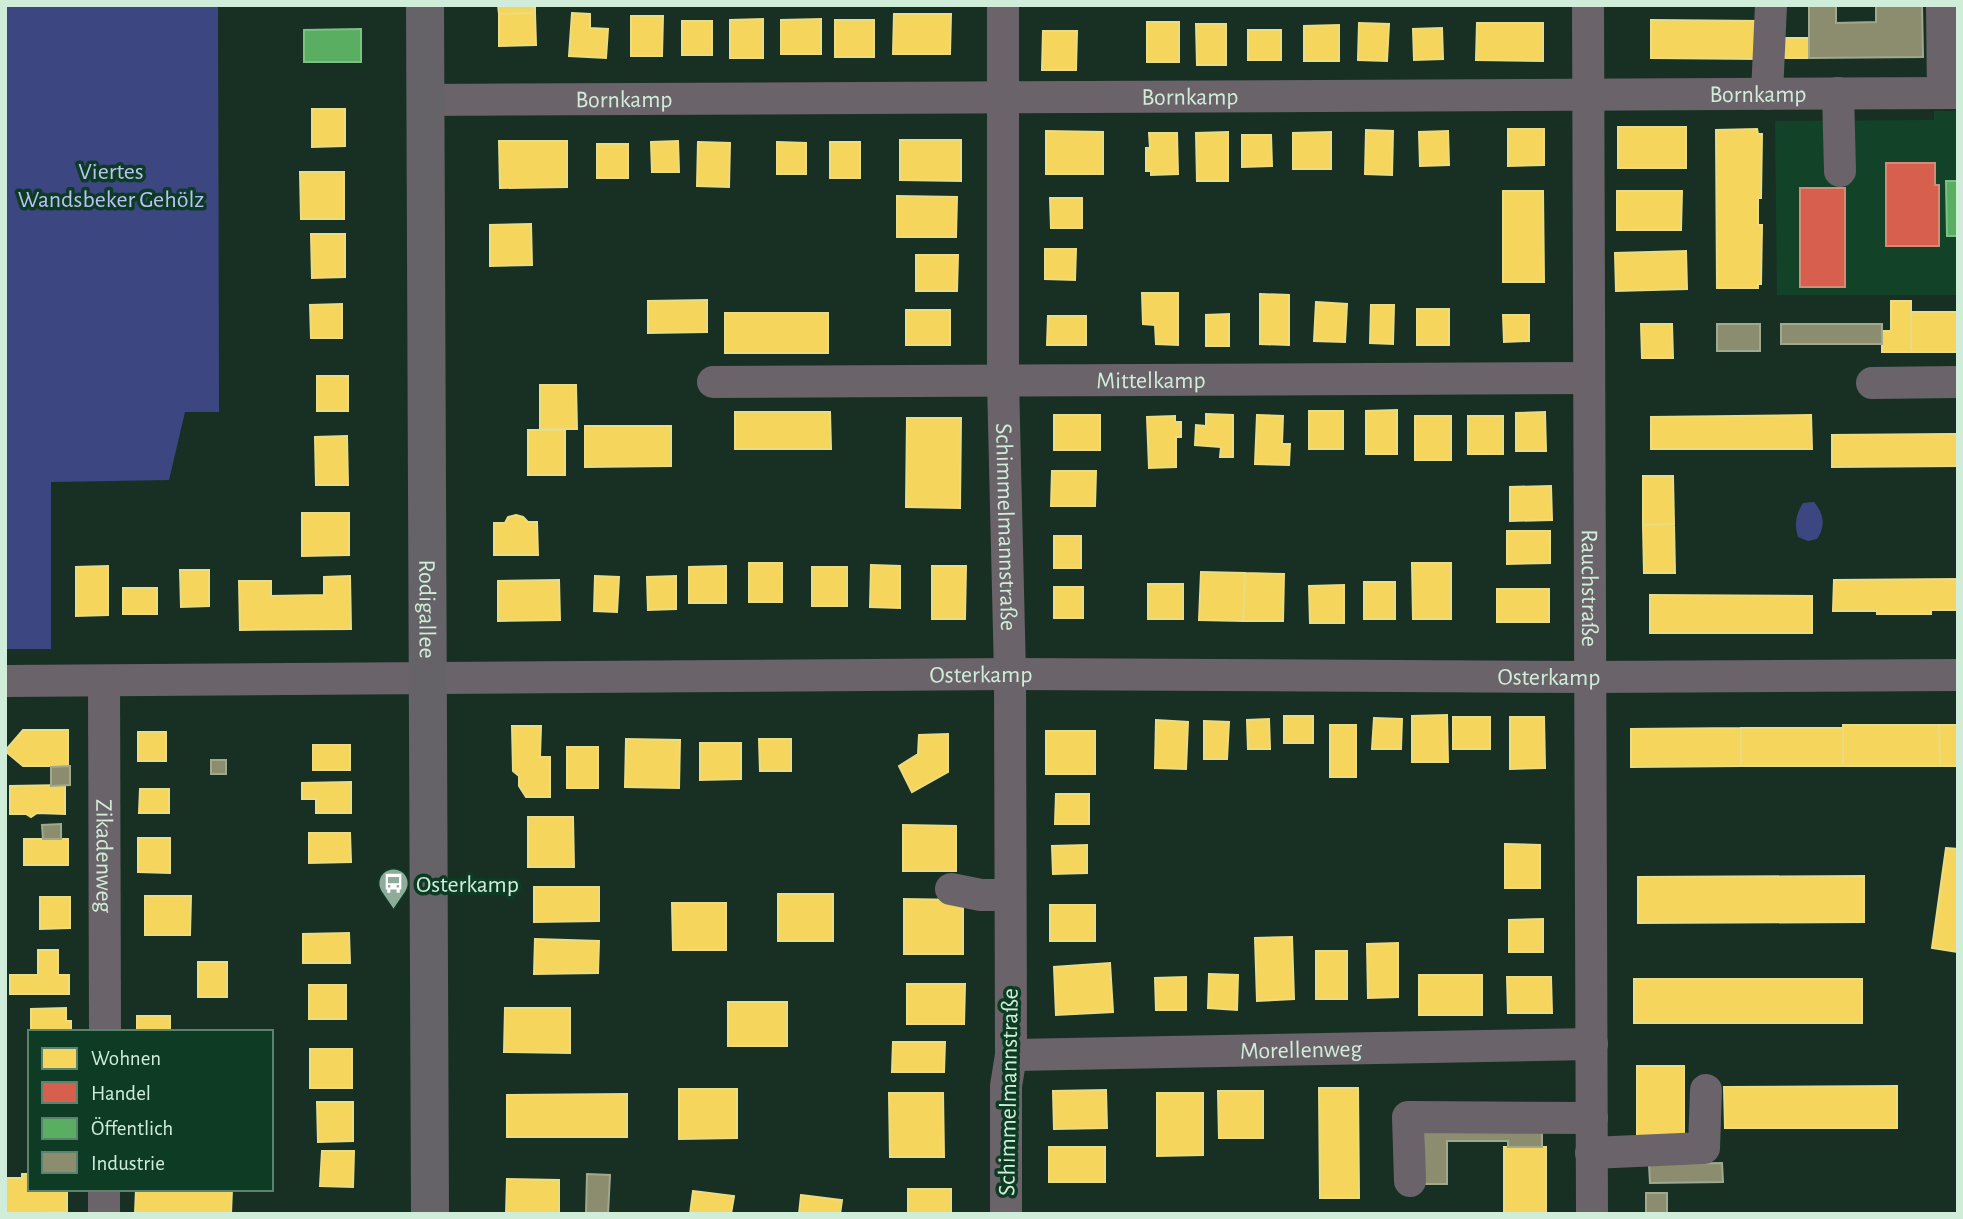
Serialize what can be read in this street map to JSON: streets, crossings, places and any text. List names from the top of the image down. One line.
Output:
{"streets":{"main road":["Rodigallee"],"street":["Bornkamp","Mittelkamp","Schimmelmannstraße","Rauchstraße","Osterkamp","Zikadenweg","Morellenweg"]},"crossings":[["Bornkamp","Schimmelmannstraße"],["Bornkamp","Rauchstraße"],["Bornkamp","Rodigallee"],["Mittelkamp","Schimmelmannstraße"],["Mittelkamp","Rauchstraße"],["Schimmelmannstraße","Osterkamp"],["Schimmelmannstraße","Morellenweg"],["Rauchstraße","Osterkamp"],["Rauchstraße","Morellenweg"],["Rodigallee","Osterkamp"],["Osterkamp","Zikadenweg"]],"parks":["Viertes Wandsbeker Gehölz"],"places":{"bus stop":["Osterkamp"]},"legend":["Wohnen","Handel","Öffentlich","Industrie"]}
